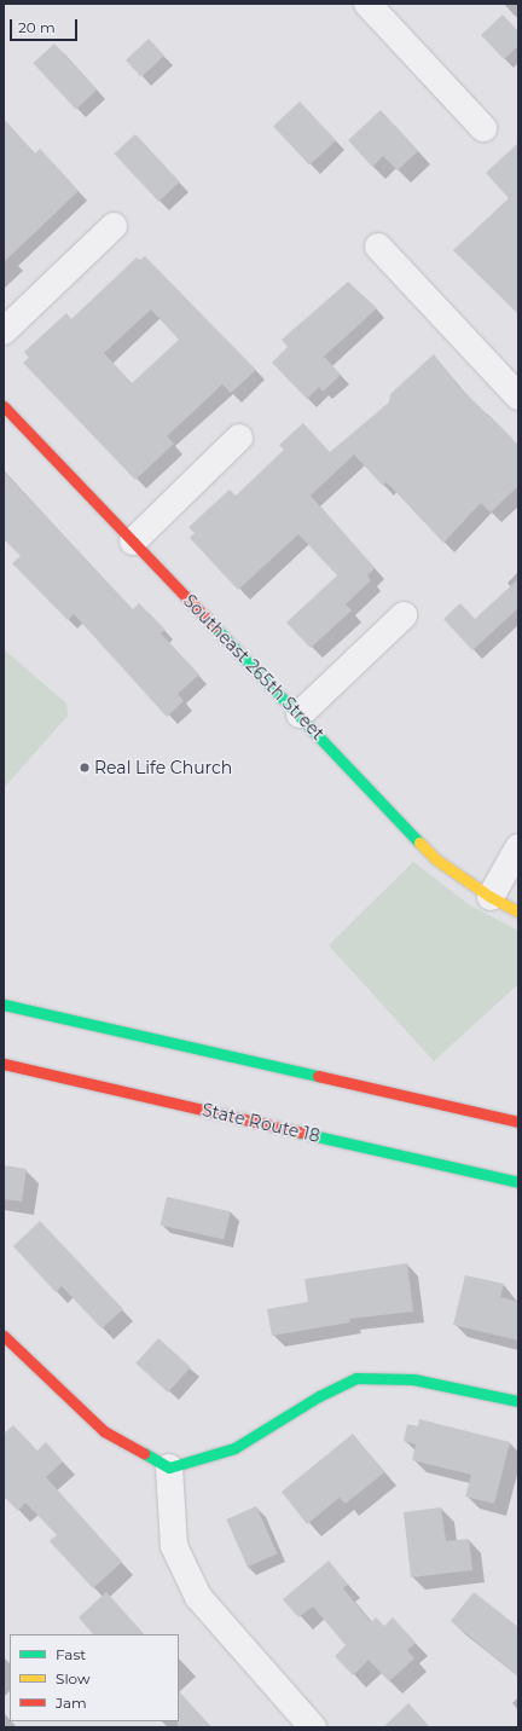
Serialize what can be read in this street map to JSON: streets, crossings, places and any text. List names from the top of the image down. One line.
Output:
{"streets":{"main road":["Southeast 265th Street","State Route 18"]},"places":["Real Life Church"],"legend":["Fast","Slow","Jam"],"scale_bar":"20 m"}
